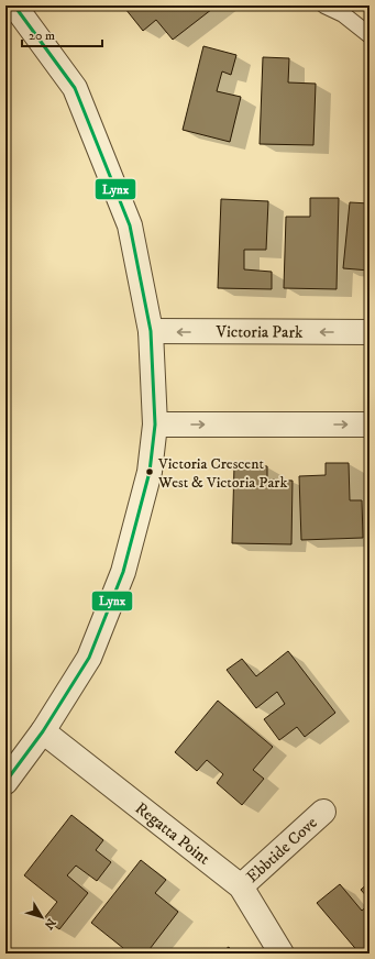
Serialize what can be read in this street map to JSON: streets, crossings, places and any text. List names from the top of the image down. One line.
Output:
{"streets":{"street":["Victoria Park","Regatta Point","Ebbtide Cove"]},"crossings":[["Regatta Point","Ebbtide Cove"]],"places":["Victoria Crescent West & Victoria Park"],"lines":["transit line Lynx"],"scale_bar":"20 m","north":"bottom right"}
